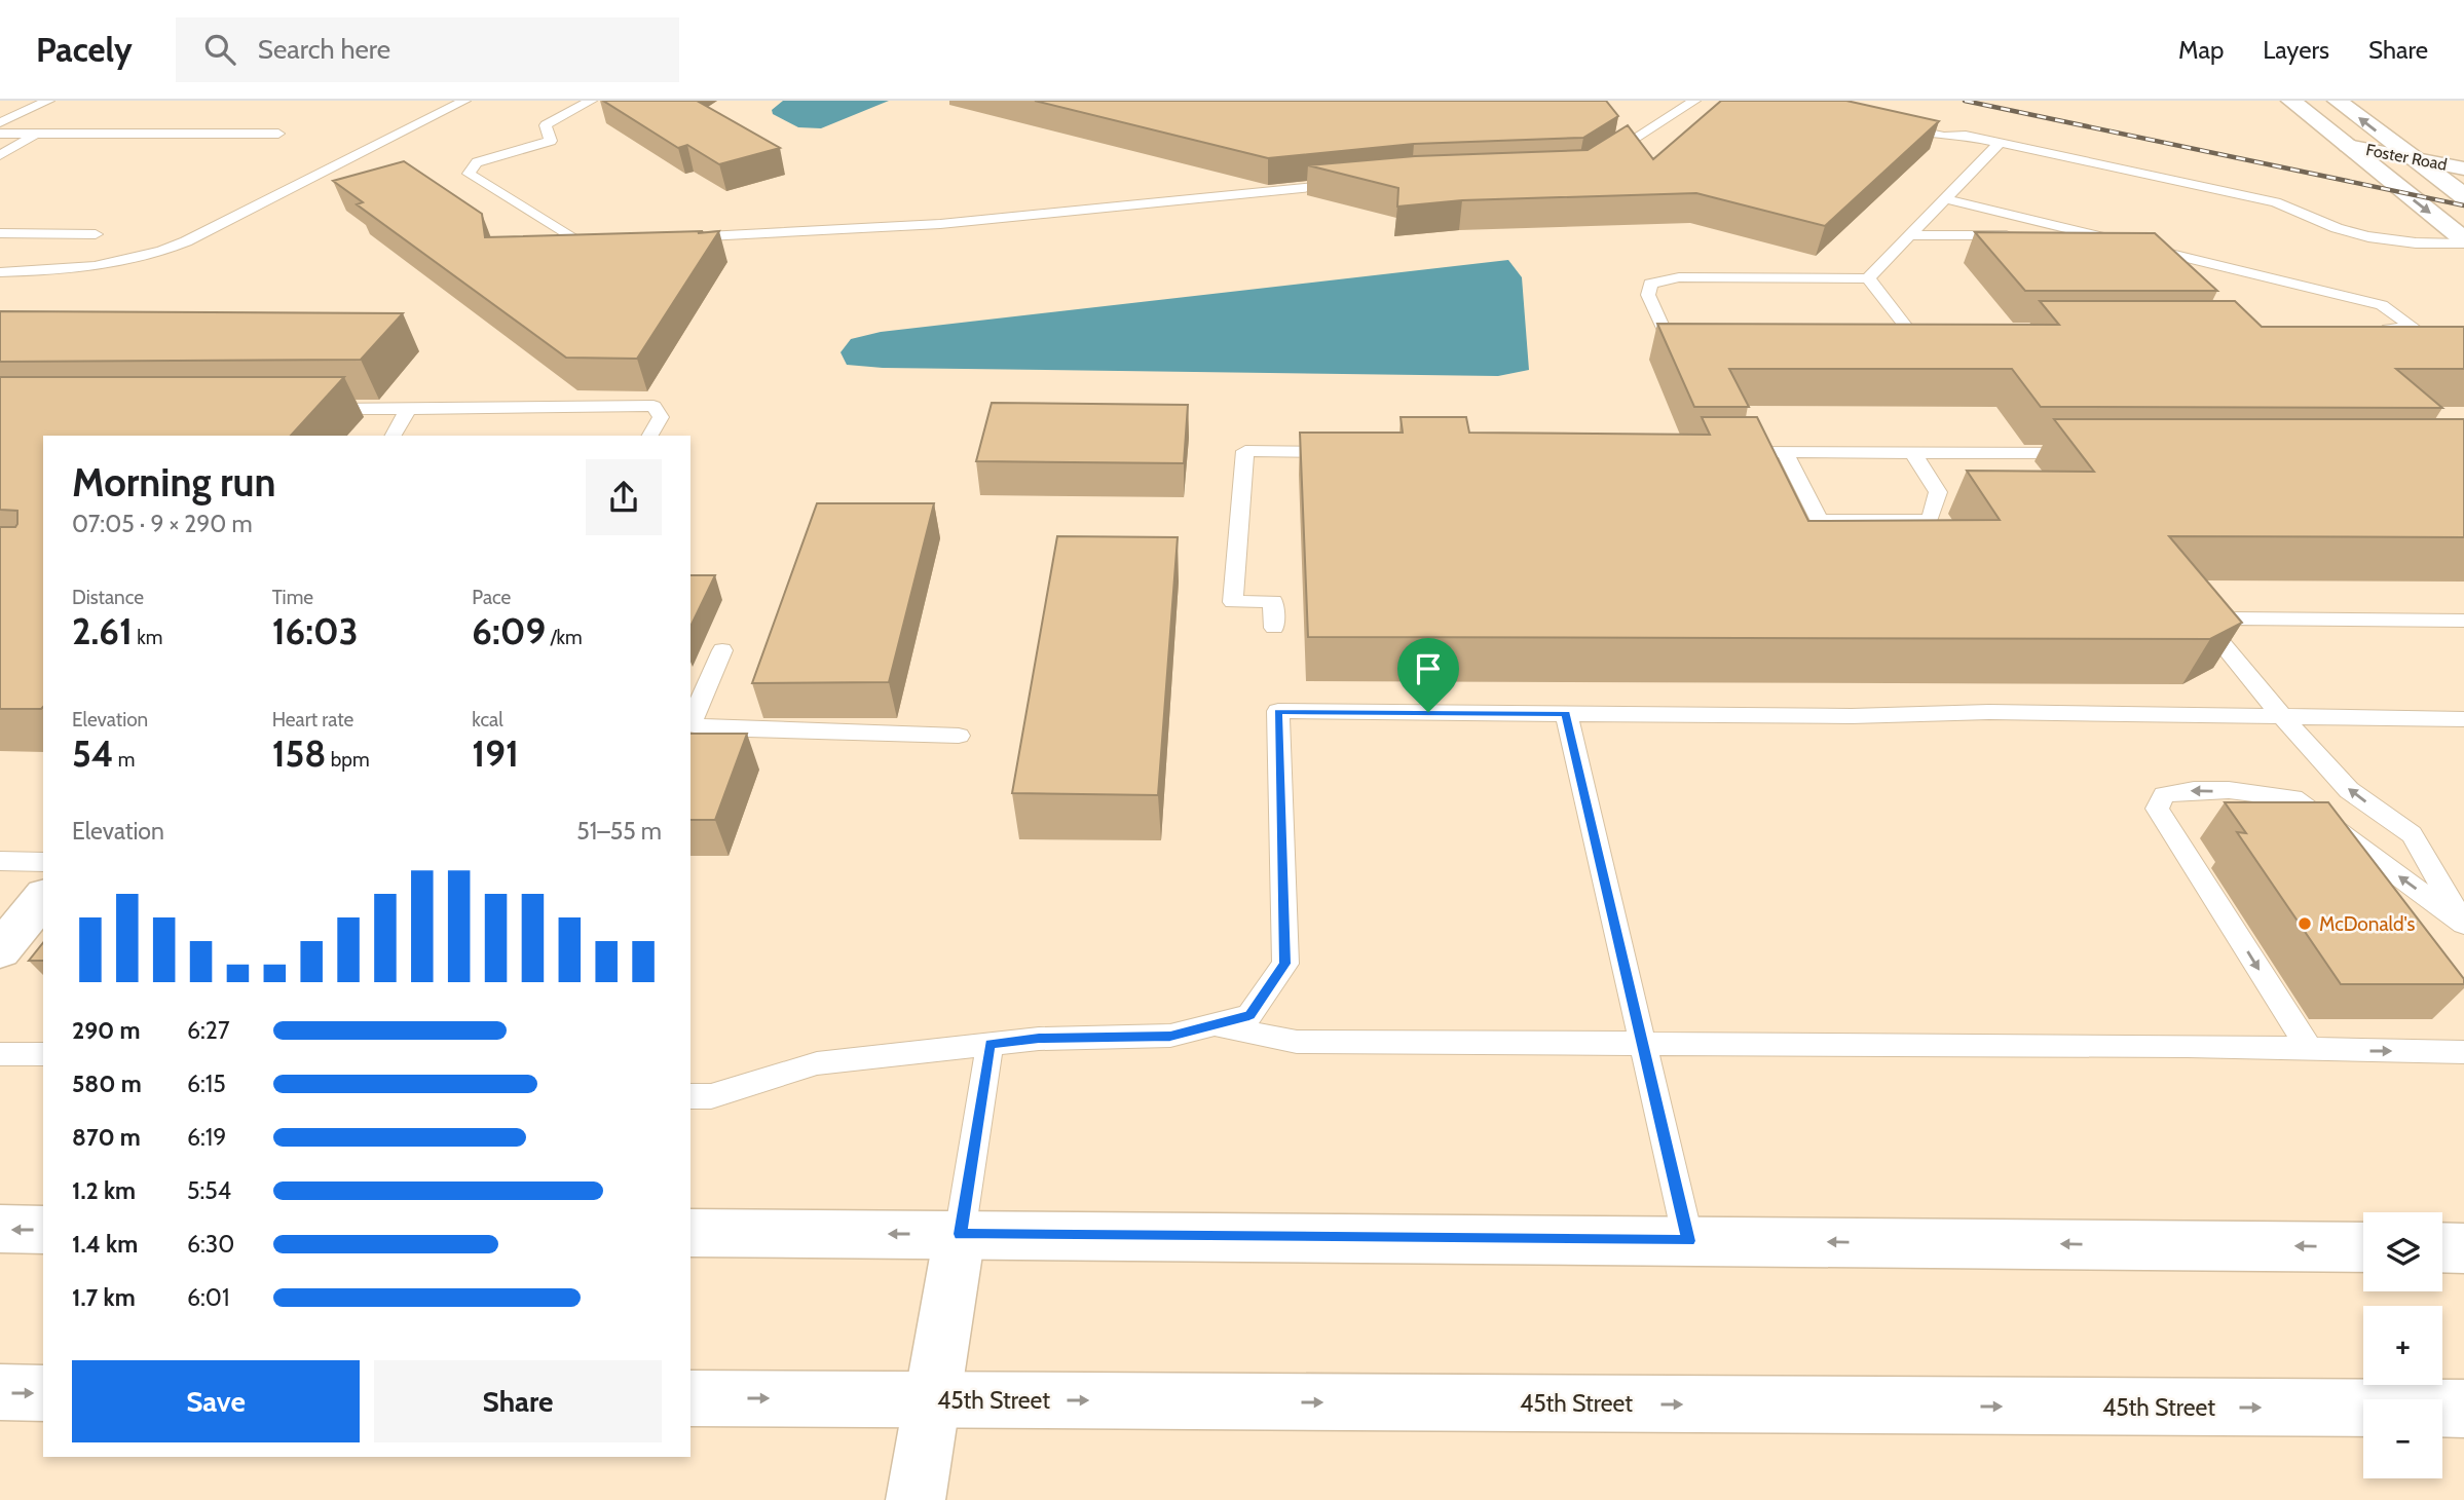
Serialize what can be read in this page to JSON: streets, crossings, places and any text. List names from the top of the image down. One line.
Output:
{"streets":{"main road":["Foster Road","45th Street"]},"places":["McDonald's"],"page":{"header":"Pacely","search":"Search here","nav":["Map","Layers","Share"],"heading":["Morning run","07:05 · 9 × 290 m"],"stats":[["Distance","2.61 km"],["Time","16:03"],["Pace","6:09 /km"],["Elevation","54 m"],["Heart rate","158 bpm"],["kcal","191"]],"chart":["Elevation","51–55 m"],"list":[{"name":"290 m","note":"6:27"},{"name":"580 m","note":"6:15"},{"name":"870 m","note":"6:19"},{"name":"1.2 km","note":"5:54"},{"name":"1.4 km","note":"6:30"},{"name":"1.7 km","note":"6:01"}],"map_buttons":["+","−"],"buttons":["Save","Share"]}}
